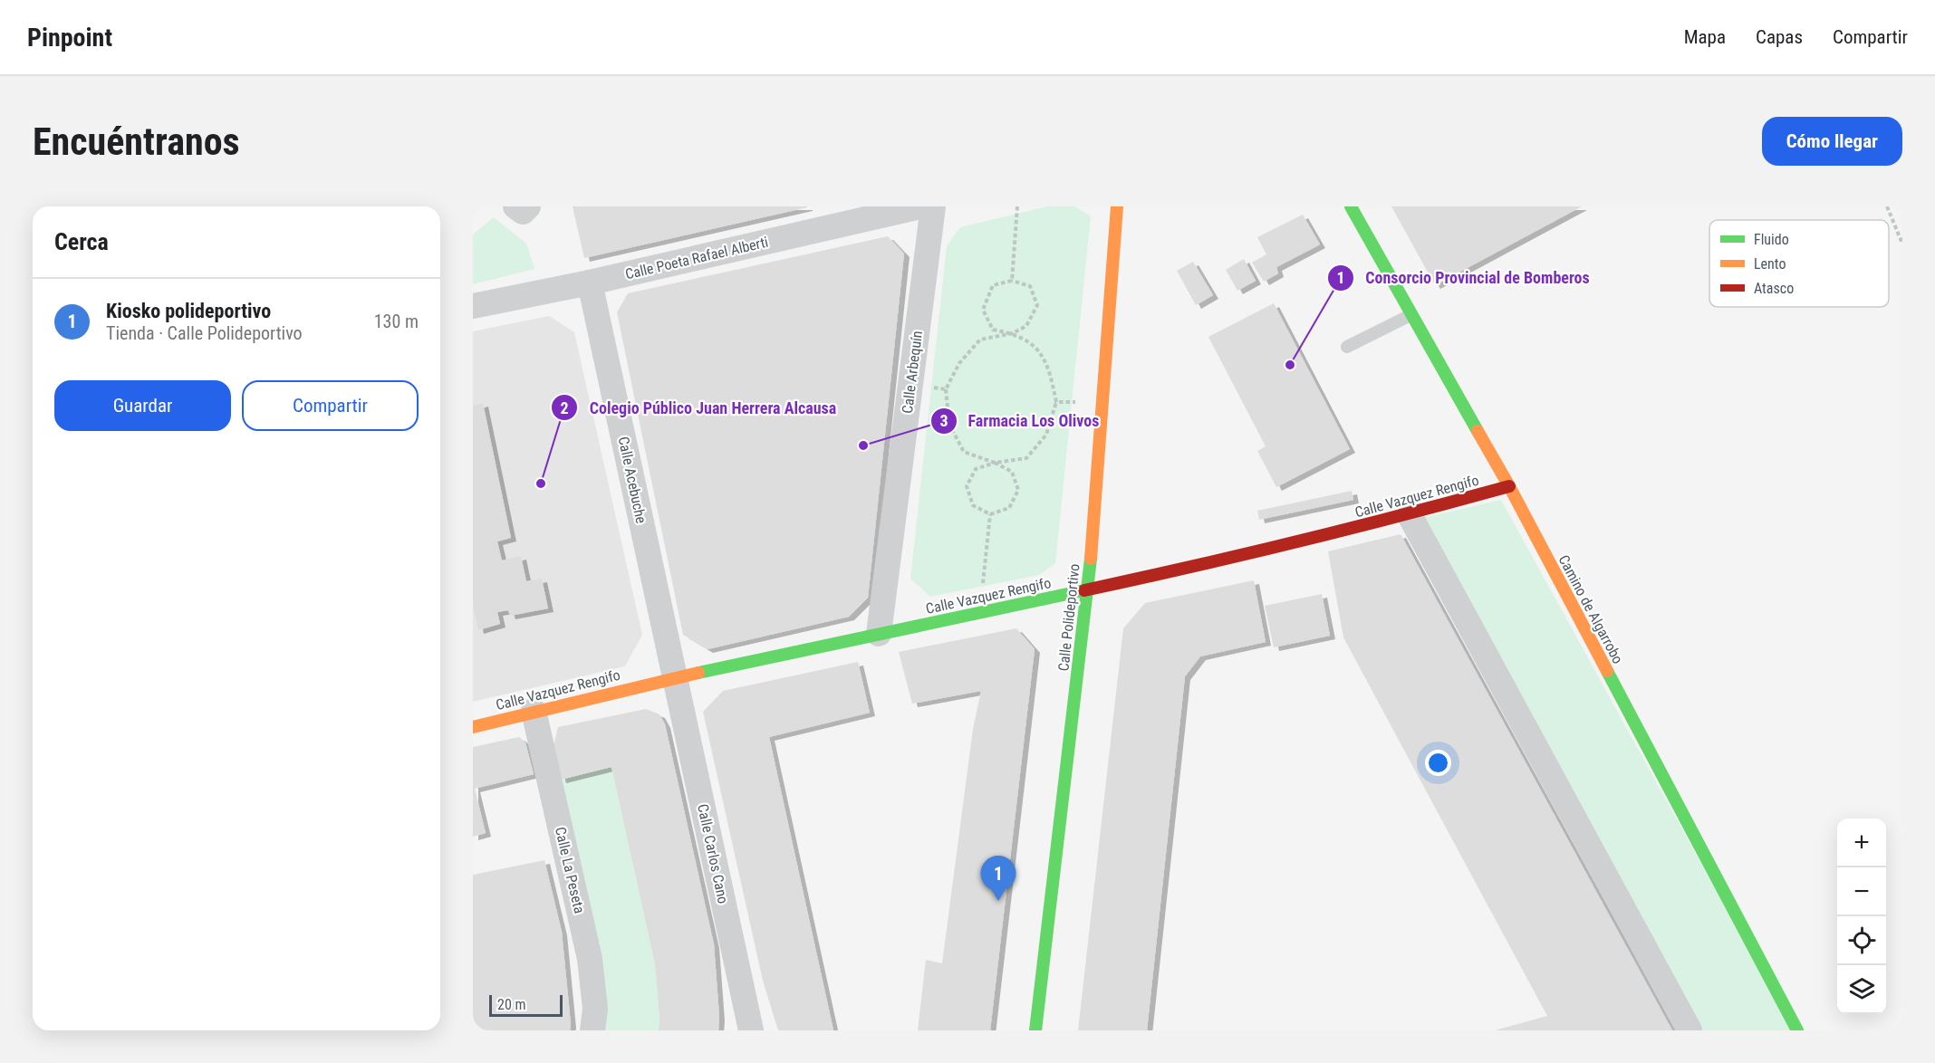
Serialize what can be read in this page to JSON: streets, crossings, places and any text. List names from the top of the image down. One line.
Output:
{"streets":{"street":["Calle Poeta Rafael Alberti","Calle Arbequín","Calle Acebuche","Calle Vazquez Rengifo","Camino de Algarrobo","Calle Polideportivo","Calle Carlos Cano","Calle La Peseta"]},"crossings":[["Calle Poeta Rafael Alberti","Calle Acebuche"],["Calle Arbequín","Calle Vazquez Rengifo"],["Calle Acebuche","Calle Vazquez Rengifo"],["Calle Acebuche","Calle Carlos Cano"],["Calle Vazquez Rengifo","Camino de Algarrobo"],["Calle Vazquez Rengifo","Calle Polideportivo"],["Calle Vazquez Rengifo","Calle Carlos Cano"],["Calle Vazquez Rengifo","Calle La Peseta"]],"places":["Consorcio Provincial de Bomberos","Farmacia Los Olivos","Colegio Público Juan Herrera Alcausa"],"legend":["Fluido","Lento","Atasco"],"scale_bar":"20 m","page":{"header":"Pinpoint","nav":["Mapa","Capas","Compartir"],"buttons":["Cómo llegar",["Guardar","Compartir"]],"title":"Encuéntranos","heading":"Cerca","list":[{"mark":"1","name":"Kiosko polideportivo","note":"Tienda · Calle Polideportivo","value":"130 m"}],"map_buttons":["+","−"],"pins":"1","scale":"20 m"}}
